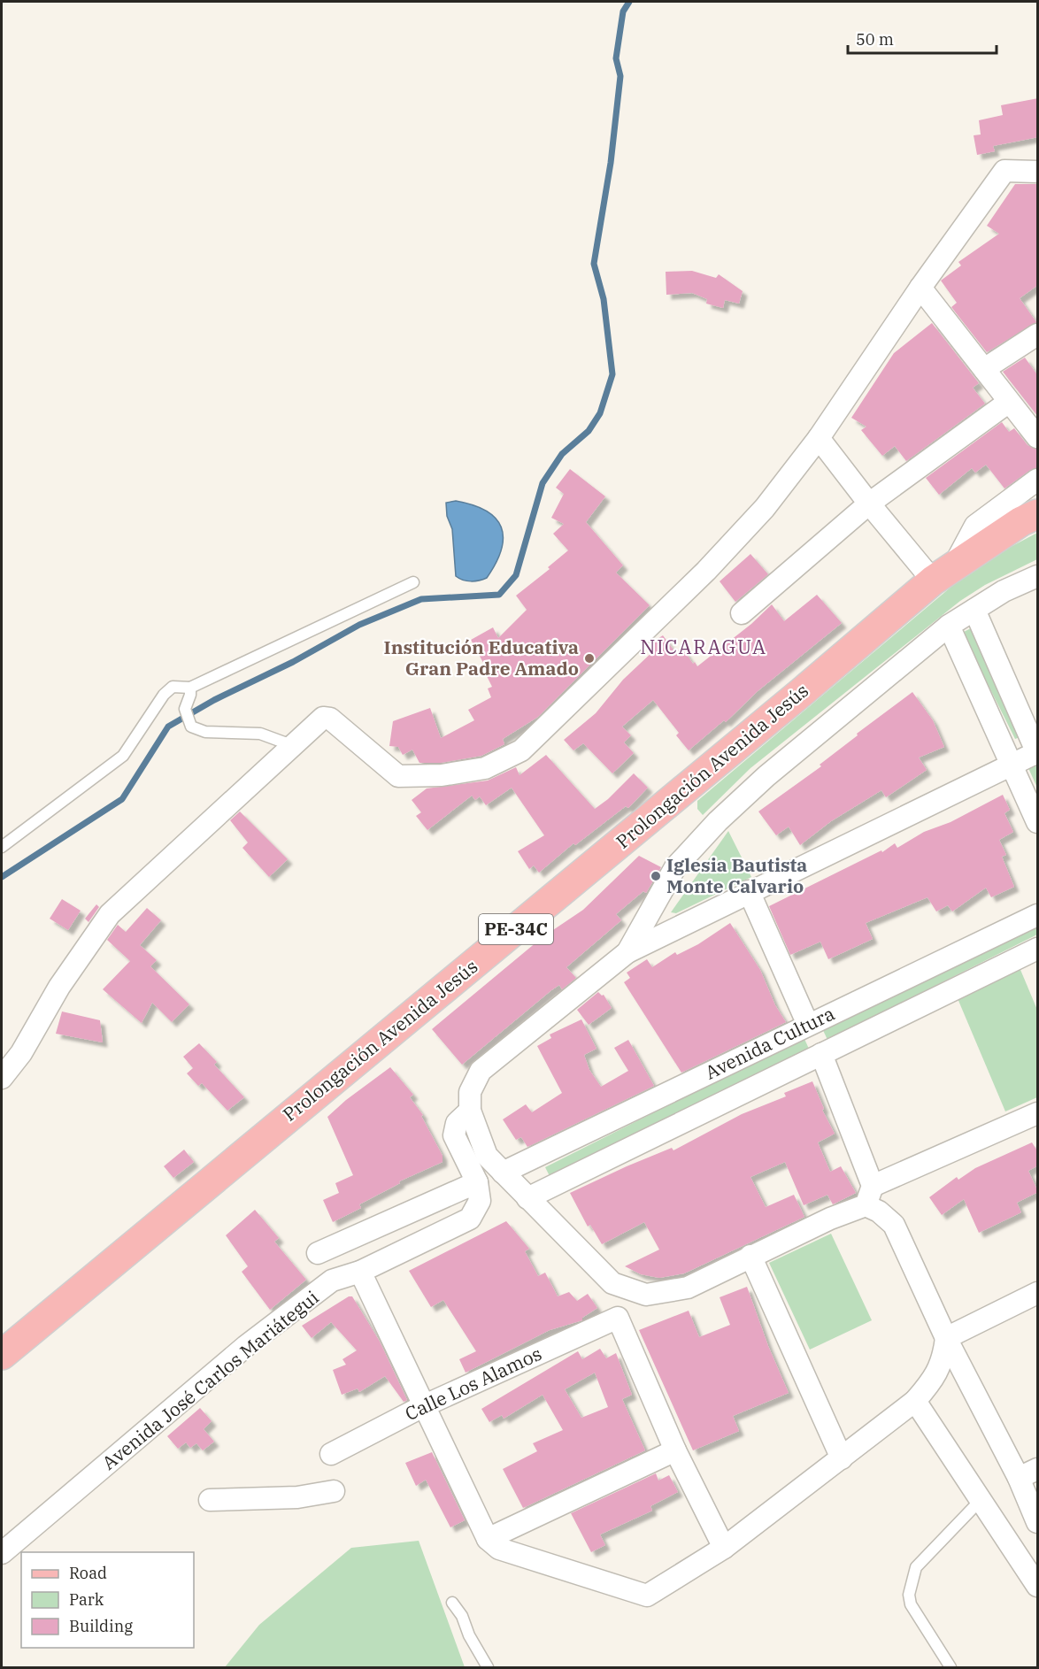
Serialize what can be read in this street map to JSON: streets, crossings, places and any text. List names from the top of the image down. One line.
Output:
{"streets":{"main road":["Prolongación Avenida Jesús","PE-34C"],"street":["Avenida Cultura","Avenida José Carlos Mariátegui","Calle Los Alamos"]},"districts":["NICARAGUA"],"places":["Institución Educativa Gran Padre Amado","Iglesia Bautista Monte Calvario"],"legend":["Road","Park","Building"],"scale_bar":"50 m"}
